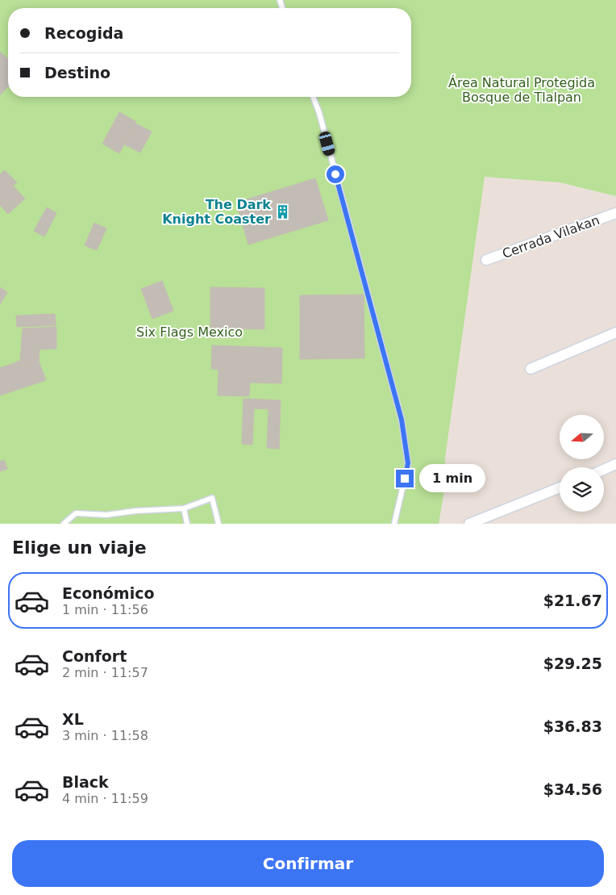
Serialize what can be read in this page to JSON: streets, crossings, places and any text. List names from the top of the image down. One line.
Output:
{"streets":{"street":["Cerrada Vilakan"]},"parks":["Área Natural Protegida Bosque de Tlalpan","Six Flags Mexico"],"places":{"building":["The Dark Knight Coaster"]},"north":"left","page":{"banner":["Recogida","Destino"],"bubble":"1 min","heading":"Elige un viaje","list":[{"name":"Económico","note":"1 min · 11:56","value":"$21.67"},{"name":"Confort","note":"2 min · 11:57","value":"$29.25"},{"name":"XL","note":"3 min · 11:58","value":"$36.83"},{"name":"Black","note":"4 min · 11:59","value":"$34.56"}],"buttons":"Confirmar"}}
